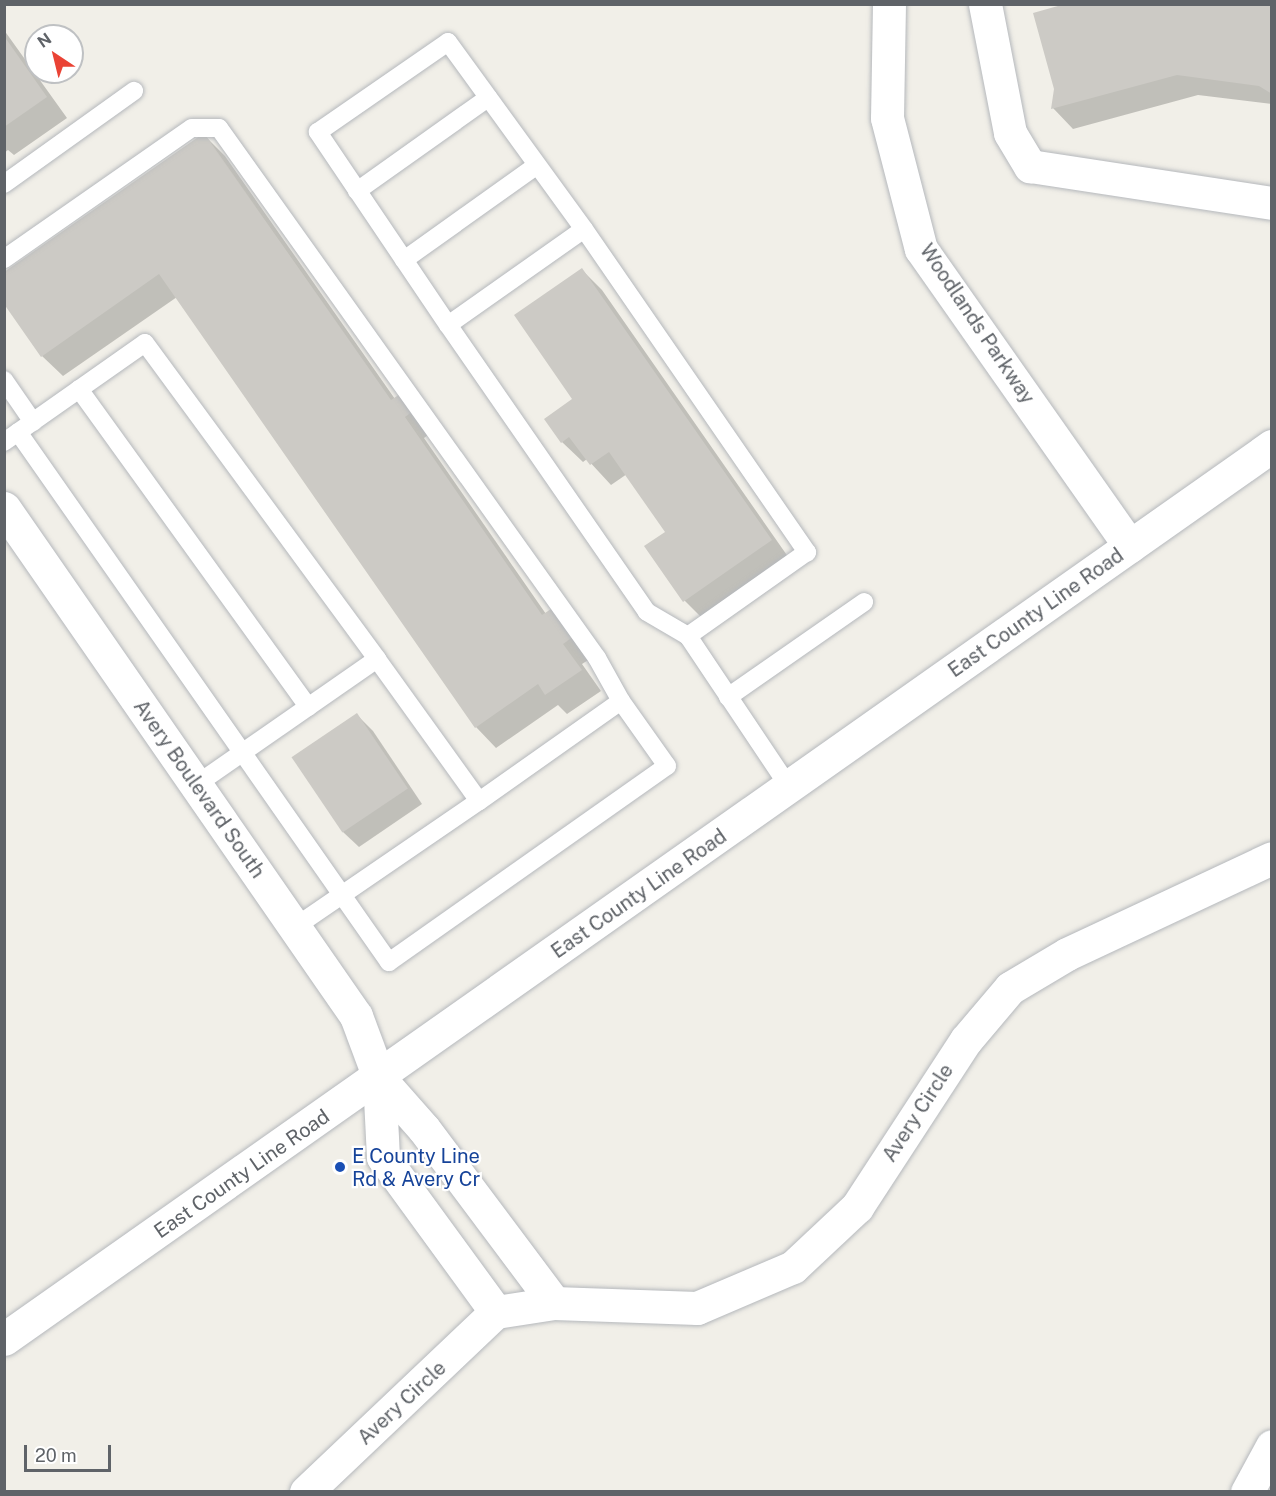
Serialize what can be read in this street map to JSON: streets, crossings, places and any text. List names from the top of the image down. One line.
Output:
{"streets":{"street":["Woodlands Parkway","East County Line Road","Avery Boulevard South","Avery Circle"]},"crossings":[["Woodlands Parkway","East County Line Road"],["East County Line Road","Avery Boulevard South"]],"places":["E County Line Rd & Avery Cr"],"scale_bar":"20 m","north":"top left"}
